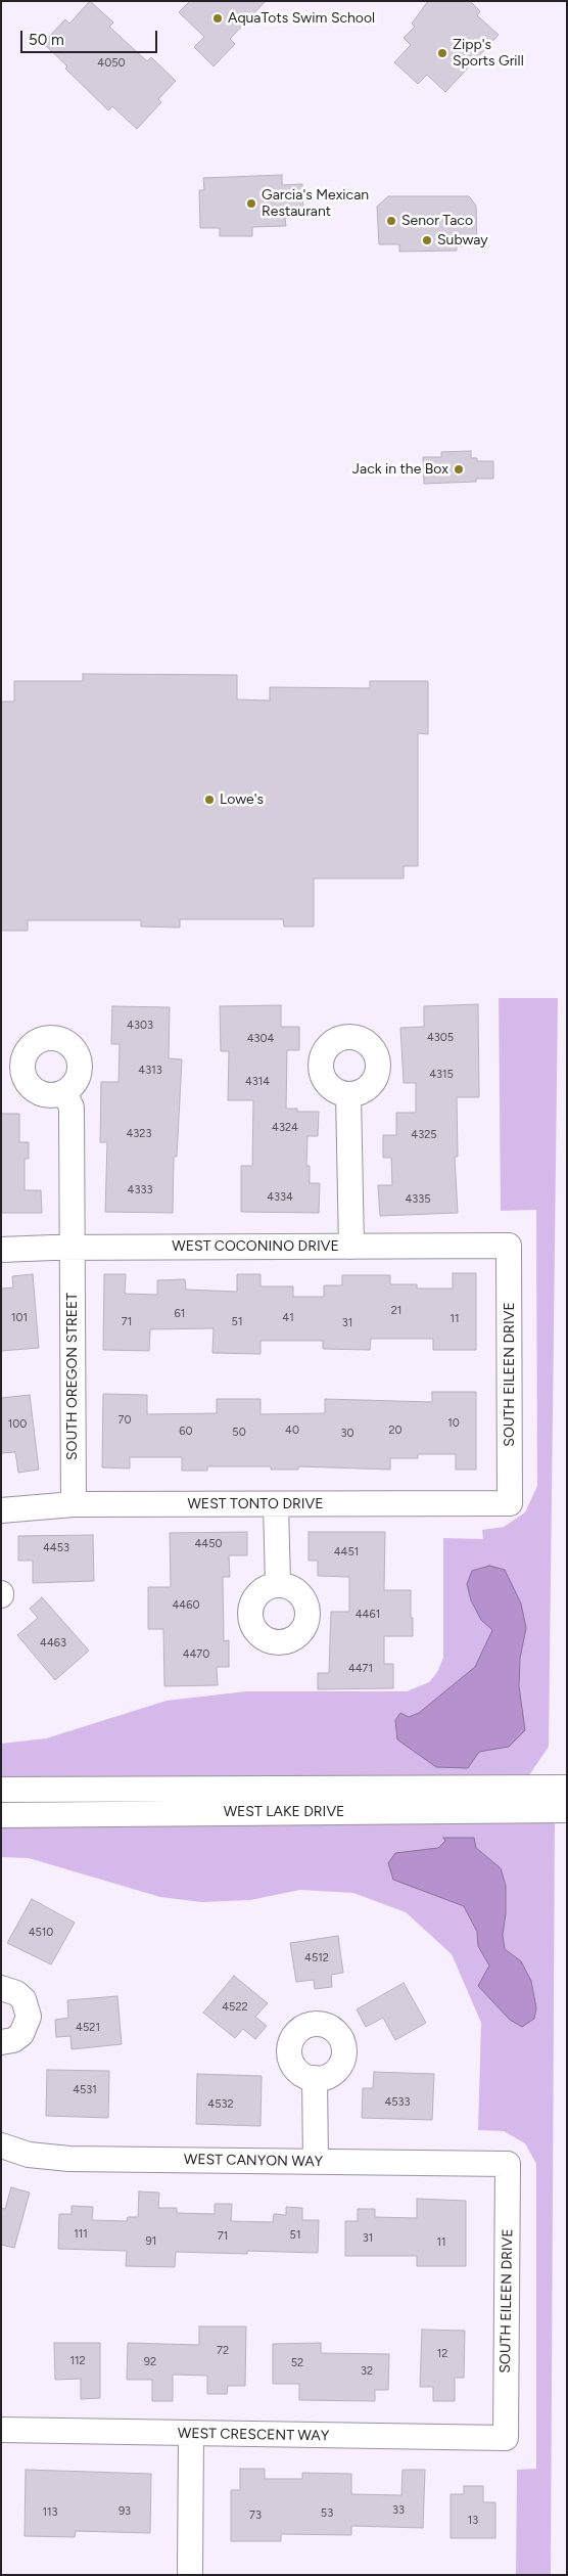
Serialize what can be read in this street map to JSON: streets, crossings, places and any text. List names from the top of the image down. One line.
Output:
{"streets":{"street":["WEST COCONINO DRIVE","SOUTH EILEEN DRIVE","SOUTH OREGON STREET","WEST TONTO DRIVE","WEST LAKE DRIVE","WEST CANYON WAY","WEST CRESCENT WAY"]},"crossings":[["WEST COCONINO DRIVE","SOUTH EILEEN DRIVE"],["WEST COCONINO DRIVE","SOUTH OREGON STREET"],["SOUTH EILEEN DRIVE","WEST TONTO DRIVE"],["SOUTH EILEEN DRIVE","WEST CANYON WAY"],["SOUTH EILEEN DRIVE","WEST CRESCENT WAY"],["SOUTH OREGON STREET","WEST TONTO DRIVE"]],"places":["AquaTots Swim School","Zipp's Sports Grill","Garcia's Mexican Restaurant","Senor Taco","Subway","Jack in the Box","Lowe's"],"house_numbers":["4050","4303","4305","4304","4313","4315","4314","4324","4323","4325","4333","4334","4335","21","61","101","41","11","71","51","31","70","10","100","40","20","60","50","30","4450","4453","4451","4460","4461","4463","4470","4471","4510","4512","4522","4521","4531","4533","4532","111","51","71","31","91","11","72","12","112","92","52","32","33","93","113","53","73","13"],"scale_bar":"50 m"}
